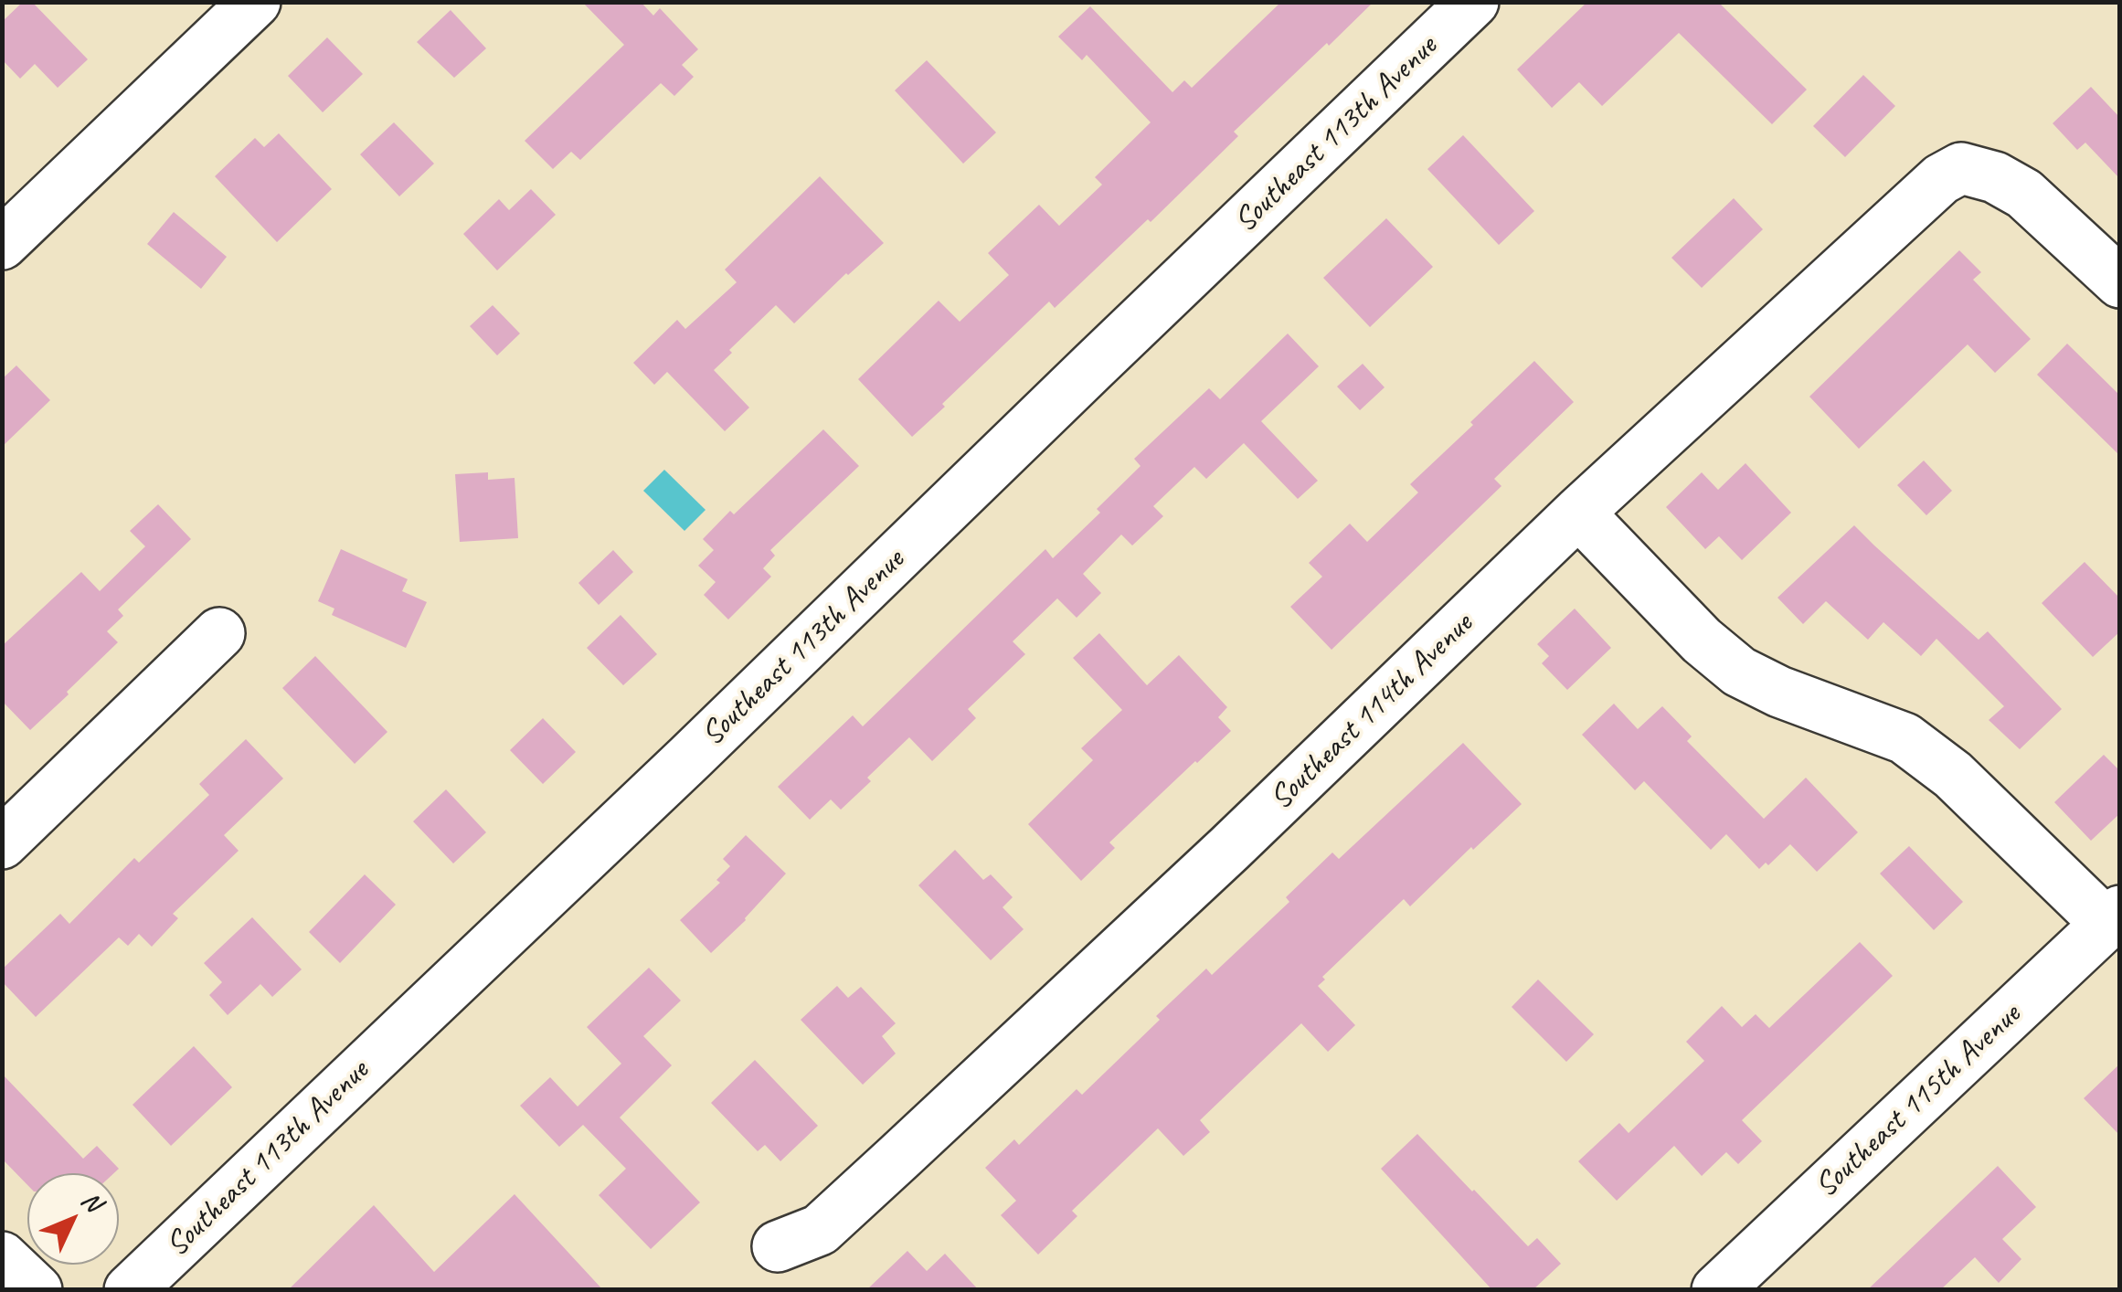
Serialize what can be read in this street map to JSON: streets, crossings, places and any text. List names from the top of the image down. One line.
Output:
{"streets":{"street":["Southeast 113th Avenue","Southeast 114th Avenue","Southeast 115th Avenue"]},"north":"top right"}
